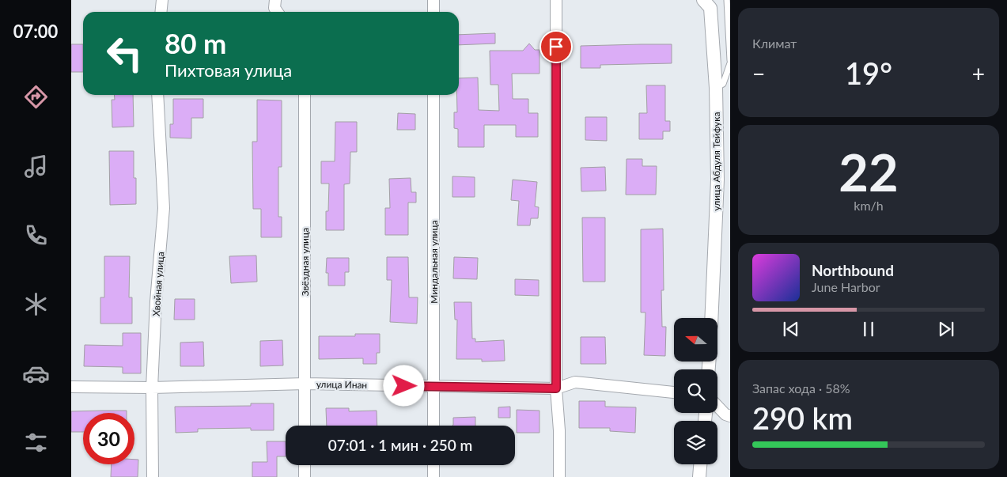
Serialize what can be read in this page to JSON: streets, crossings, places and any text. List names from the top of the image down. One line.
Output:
{"streets":{"street":["улица Абдуля Тейфука","Звёздная улица","Миндальная улица","Хвойная улица","улица Инан"]},"crossings":[["Звёздная улица","улица Инан"],["Миндальная улица","улица Инан"],["Хвойная улица","улица Инан"]],"north":"left","page":{"tabs":"07:00","tile":["Климат",["22","km/h"],["Запас хода · 58%","290 km"]],"turn":["80 m","Пихтовая улица"],"heat":["−","19°","+"],"song":["Northbound","June Harbor"],"limit":"30","trip":"07:01 · 1 мин · 250 m"}}
